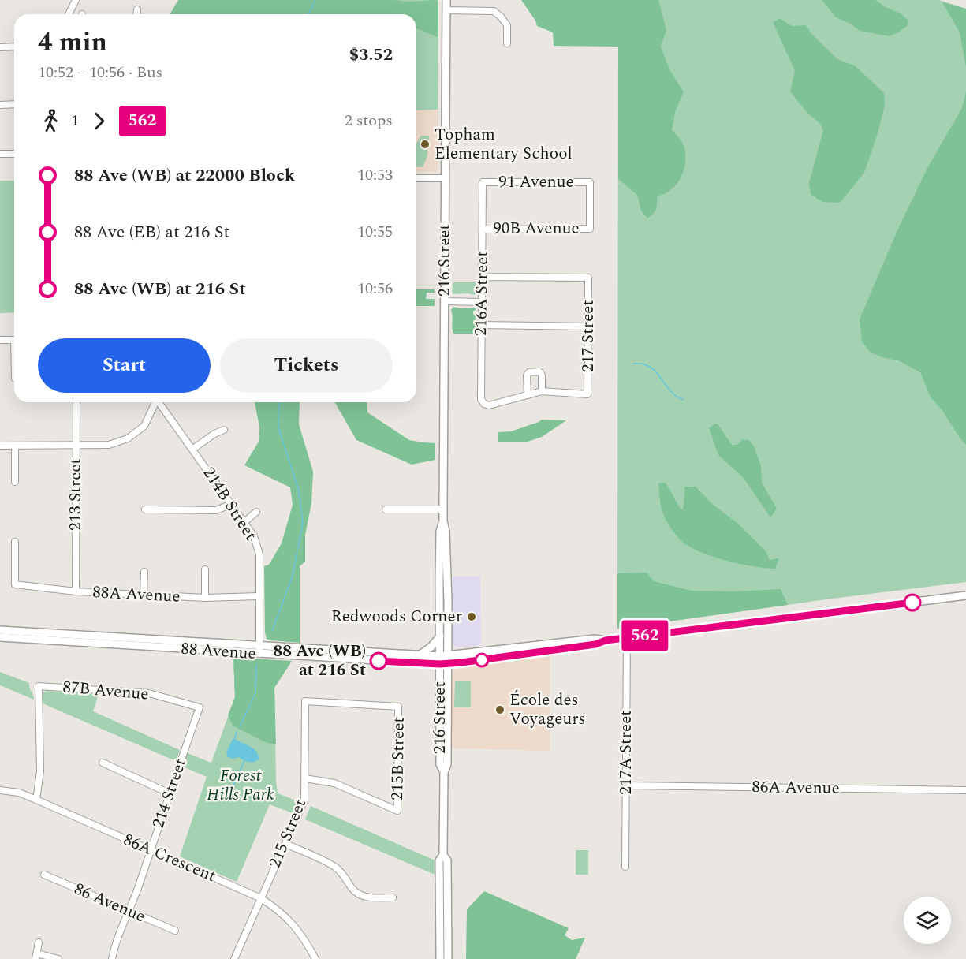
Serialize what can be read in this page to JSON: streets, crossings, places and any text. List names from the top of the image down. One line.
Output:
{"streets":{"main road":["216 Street","88 Avenue"],"street":["91 Avenue","90B Avenue","216A Street","217 Street","213 Street","214B Street","88A Avenue","87B Avenue","217A Street","215B Street","86A Avenue","214 Street","215 Street","86A Crescent","86 Avenue"]},"crossings":[["91 Avenue","90B Avenue"],["91 Avenue","216A Street"],["90B Avenue","216A Street"],["216 Street","88 Avenue"],["216A Street","217 Street"],["213 Street","88A Avenue"],["214B Street","88A Avenue"],["214B Street","88 Avenue"],["88 Avenue","217A Street"],["87B Avenue","214 Street"],["87B Avenue","86A Crescent"],["217A Street","86A Avenue"],["215B Street","215 Street"],["214 Street","86A Crescent"],["214 Street","86 Avenue"],["215 Street","86A Crescent"]],"parks":["Forest Hills Park"],"places":["Topham Elementary School","Redwoods Corner","88 Ave (WB) at 216 St","École des Voyageurs"],"lines":["bus line 562"],"page":{"on_map":"562","heading":["4 min","10:52 – 10:56 · Bus","$3.52"],"legs":["1","562","2 stops"],"list":[{"name":"88 Ave (WB) at 22000 Block","value":"10:53"},{"name":"88 Ave (EB) at 216 St","value":"10:55"},{"name":"88 Ave (WB) at 216 St","value":"10:56"}],"buttons":["Start","Tickets"]}}
